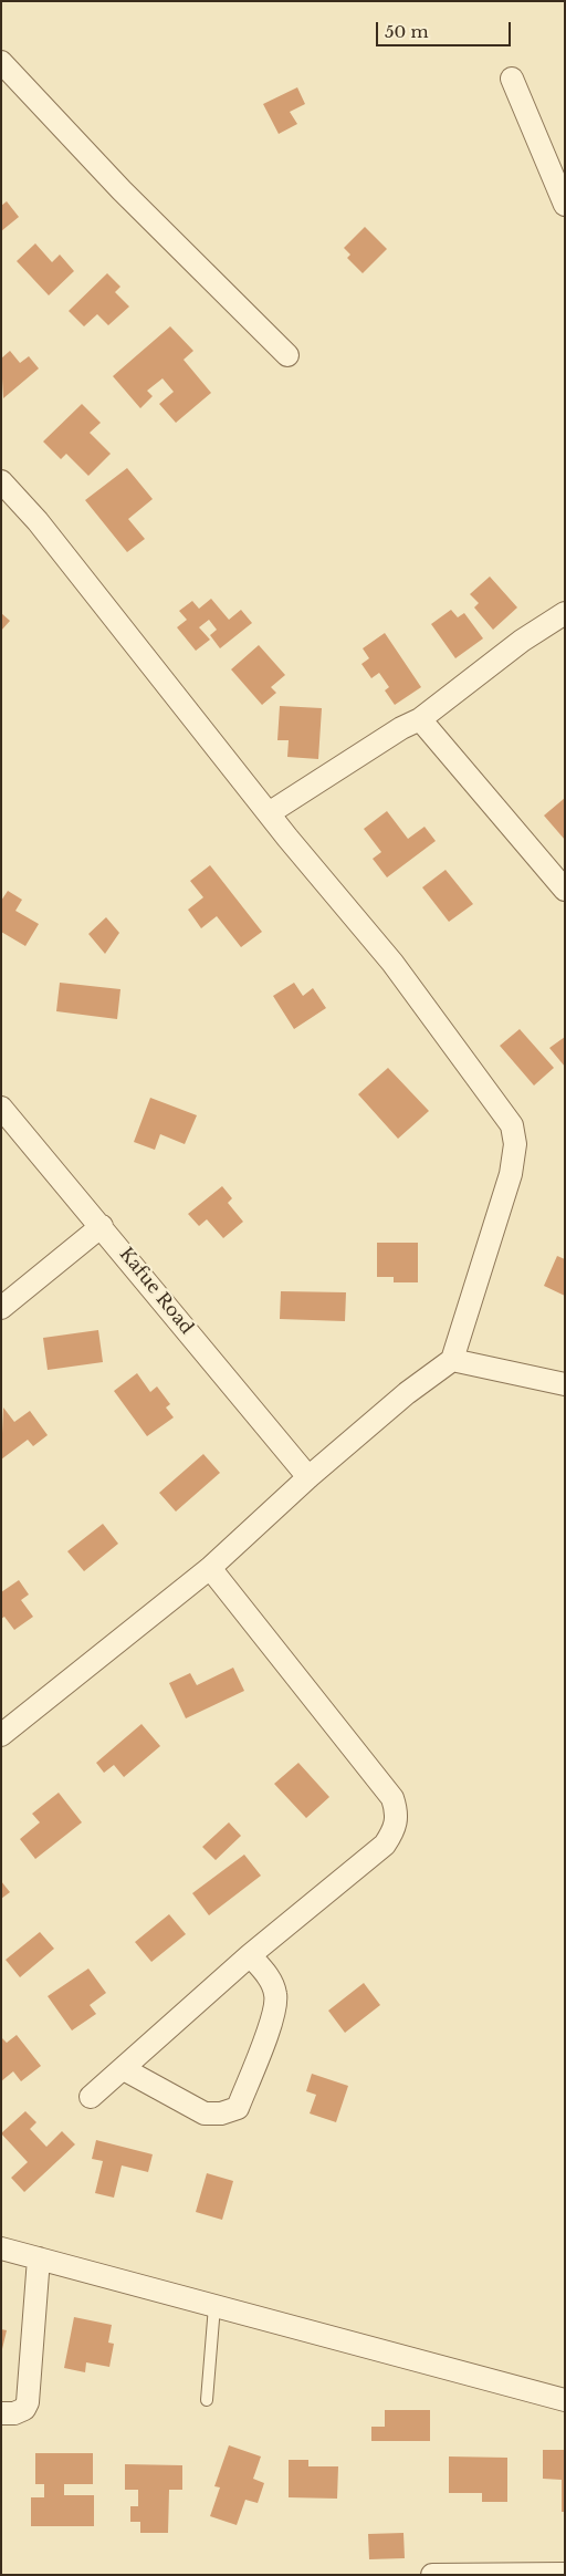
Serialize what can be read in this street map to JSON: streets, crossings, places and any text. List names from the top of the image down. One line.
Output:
{"streets":{"street":["Kafue Road"]},"scale_bar":"50 m"}
